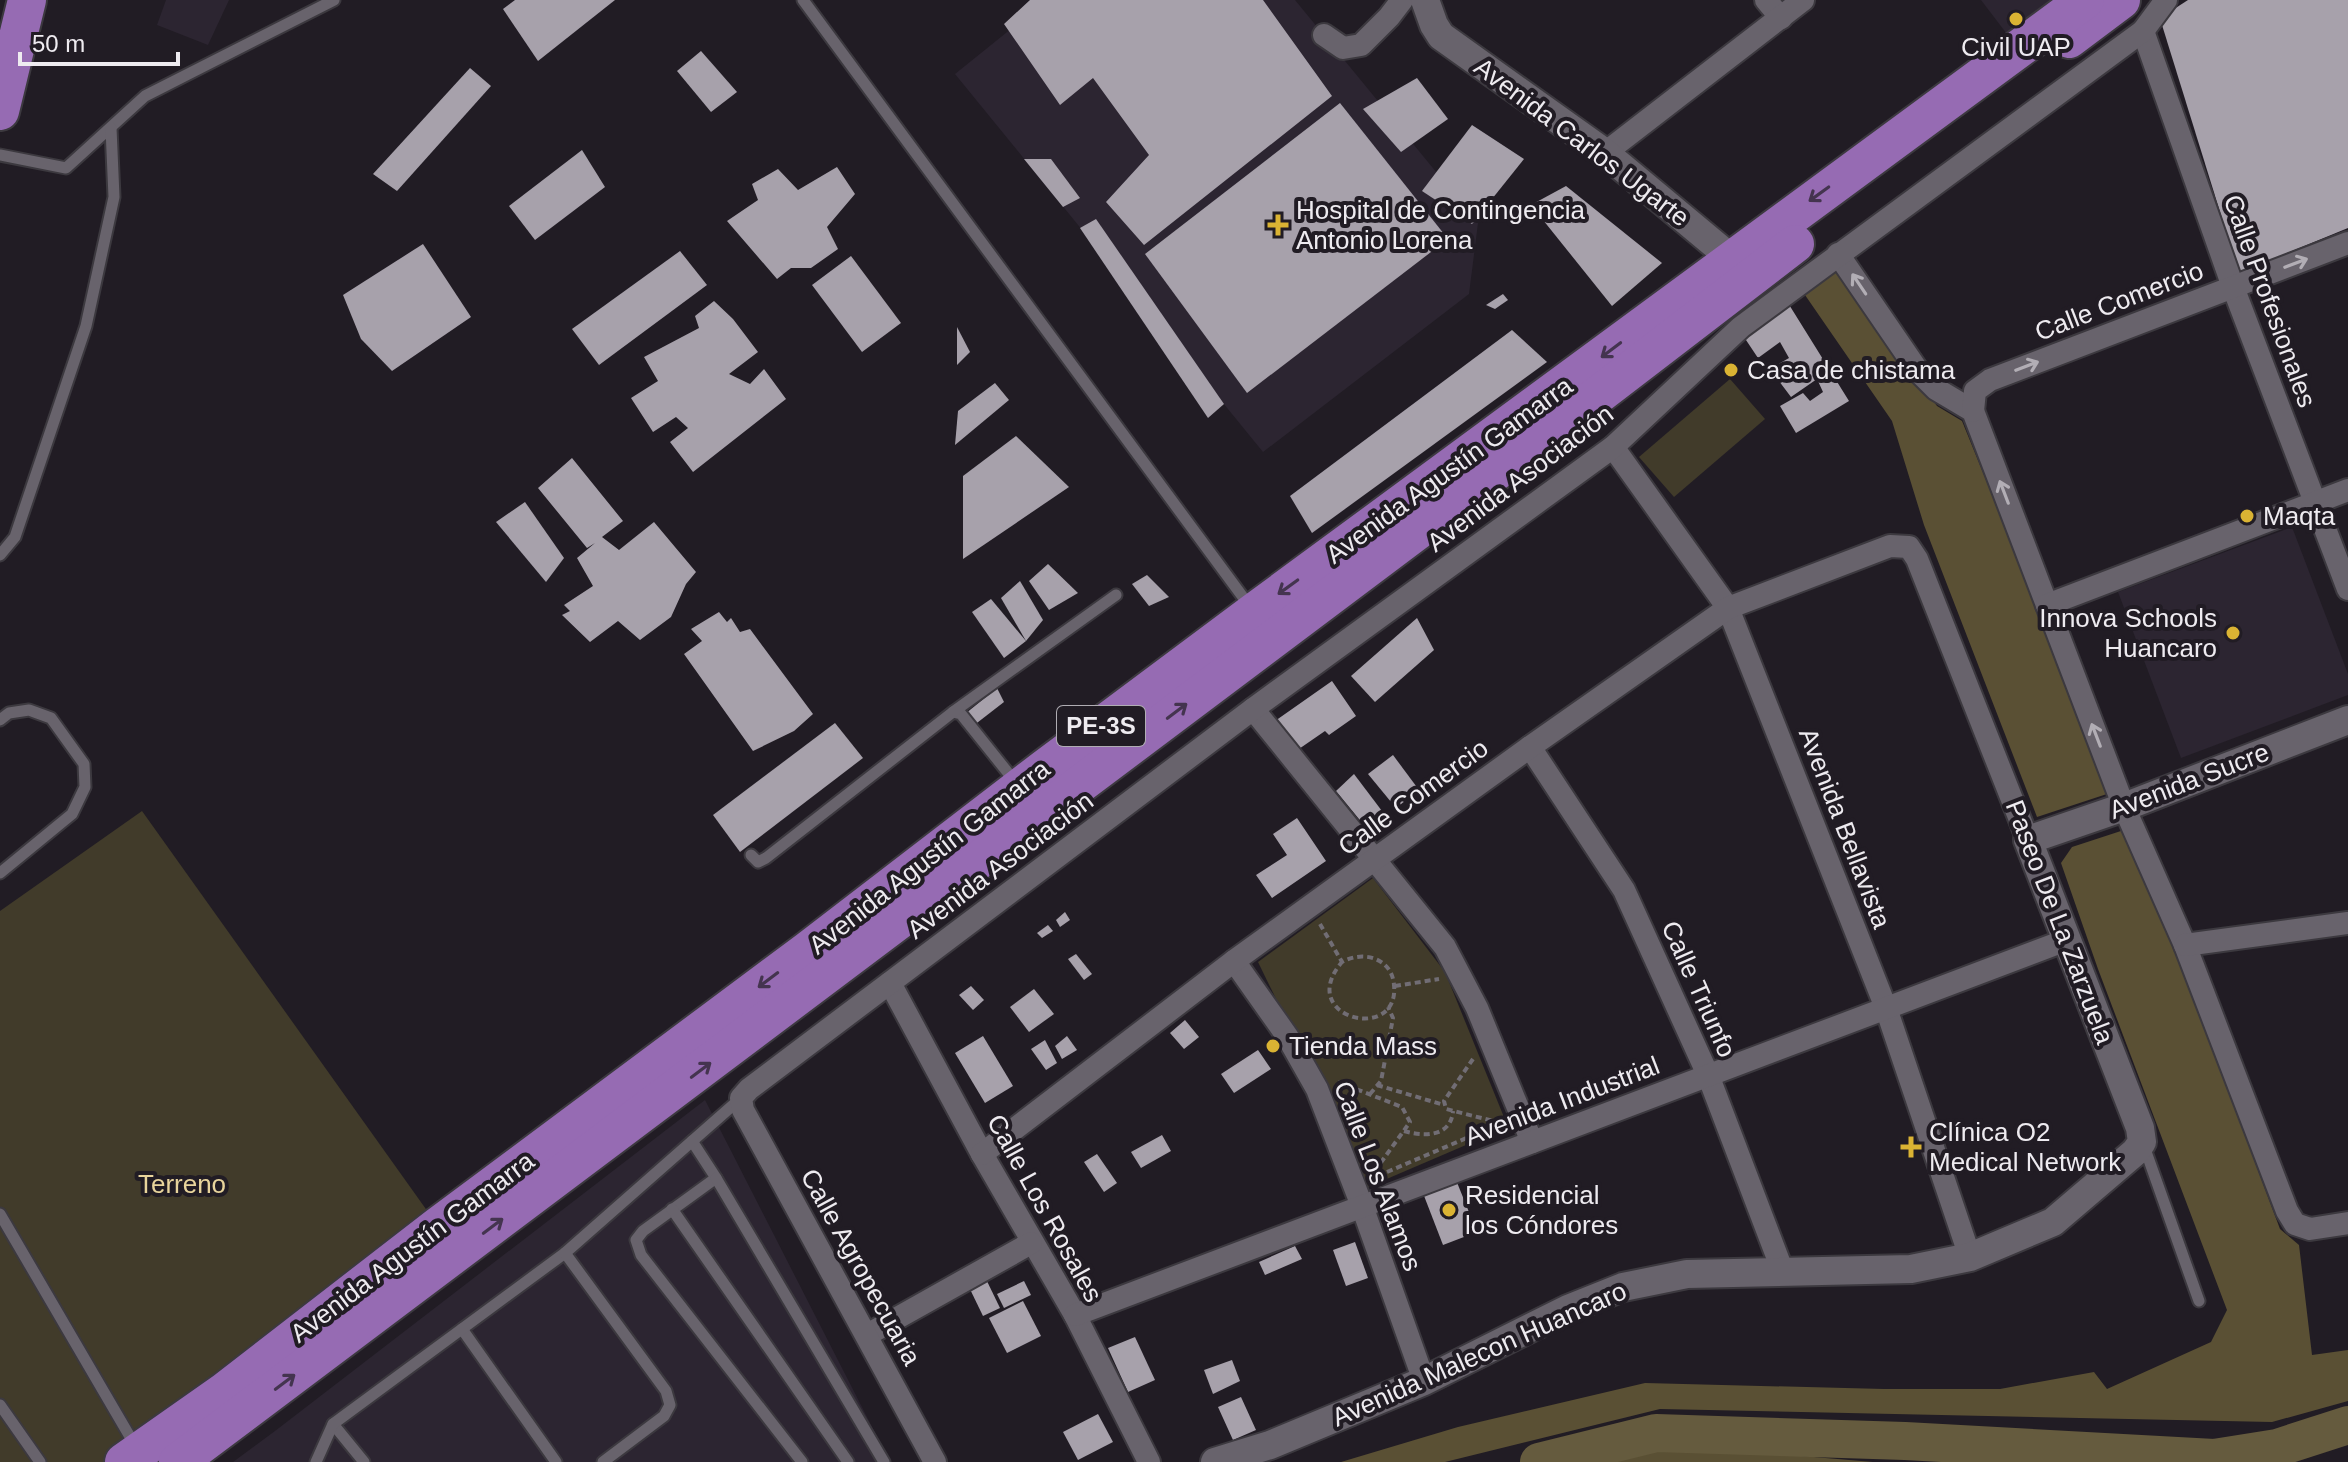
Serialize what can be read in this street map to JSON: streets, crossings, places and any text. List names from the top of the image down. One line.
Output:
{"streets":{"highway":["Avenida Agustín Gamarra","PE-3S"],"street":["Avenida Carlos Ugarte","Calle Comercio","Calle Profesionales","Avenida Asociación","Avenida Sucre","Avenida Bellavista","Paseo De La Zarzuela","Calle Triunfo","Avenida Industrial","Calle Los Alamos","Calle Los Rosales","Calle Agropecuaria","Avenida Malecon Huancaro"]},"crossings":[["Avenida Carlos Ugarte","Avenida Agustín Gamarra"],["Calle Comercio","Calle Profesionales"],["Calle Comercio","Avenida Bellavista"],["Calle Comercio","Paseo De La Zarzuela"],["Calle Comercio","Calle Triunfo"],["Calle Comercio","Calle Los Alamos"],["Calle Comercio","Calle Los Rosales"],["Calle Profesionales","Avenida Asociación"],["Avenida Asociación","Avenida Bellavista"],["Avenida Asociación","Calle Los Rosales"],["Avenida Asociación","Calle Agropecuaria"],["Avenida Sucre","Paseo De La Zarzuela"],["Avenida Bellavista","Avenida Industrial"],["Avenida Bellavista","Avenida Malecon Huancaro"],["Paseo De La Zarzuela","Avenida Industrial"],["Paseo De La Zarzuela","Avenida Malecon Huancaro"],["Calle Triunfo","Avenida Industrial"],["Calle Triunfo","Avenida Malecon Huancaro"],["Avenida Industrial","Calle Los Alamos"],["Avenida Industrial","Calle Los Rosales"],["Calle Los Alamos","Avenida Malecon Huancaro"]],"parks":["Terreno"],"places":{"other":["Civil UAP","Casa de chistama","Maqta","Innova Schools Huancaro","Tienda Mass","Residencial los Cóndores"],"health":["Hospital de Contingencia Antonio Lorena","Clínica O2 Medical Network"]},"scale_bar":"50 m"}
